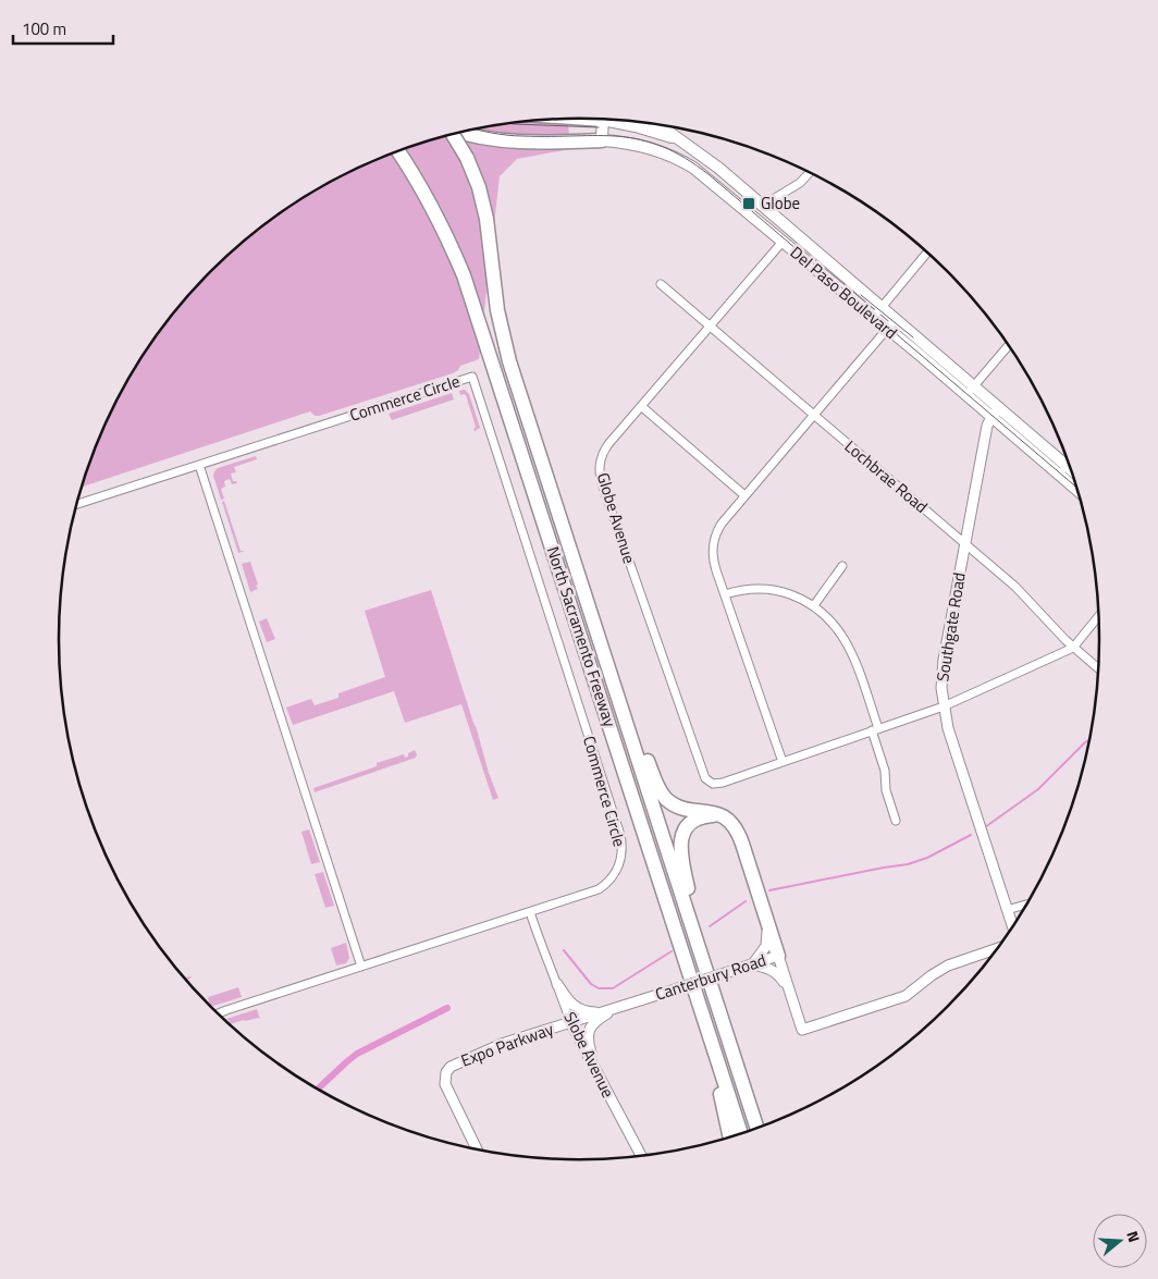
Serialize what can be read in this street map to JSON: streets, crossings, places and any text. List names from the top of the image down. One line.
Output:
{"streets":{"highway":["North Sacramento Freeway"],"main road":["Del Paso Boulevard"],"street":["Commerce Circle","Lochbrae Road","Globe Avenue","Southgate Road","Canterbury Road","Expo Parkway","Slobe Avenue"]},"crossings":[["Del Paso Boulevard","Globe Avenue"],["Del Paso Boulevard","Southgate Road"],["Commerce Circle","Slobe Avenue"],["Lochbrae Road","Globe Avenue"],["Lochbrae Road","Southgate Road"],["Canterbury Road","Expo Parkway"],["Canterbury Road","Slobe Avenue"],["Expo Parkway","Slobe Avenue"]],"places":{"transit":["Globe"]},"scale_bar":"100 m","north":"right"}
